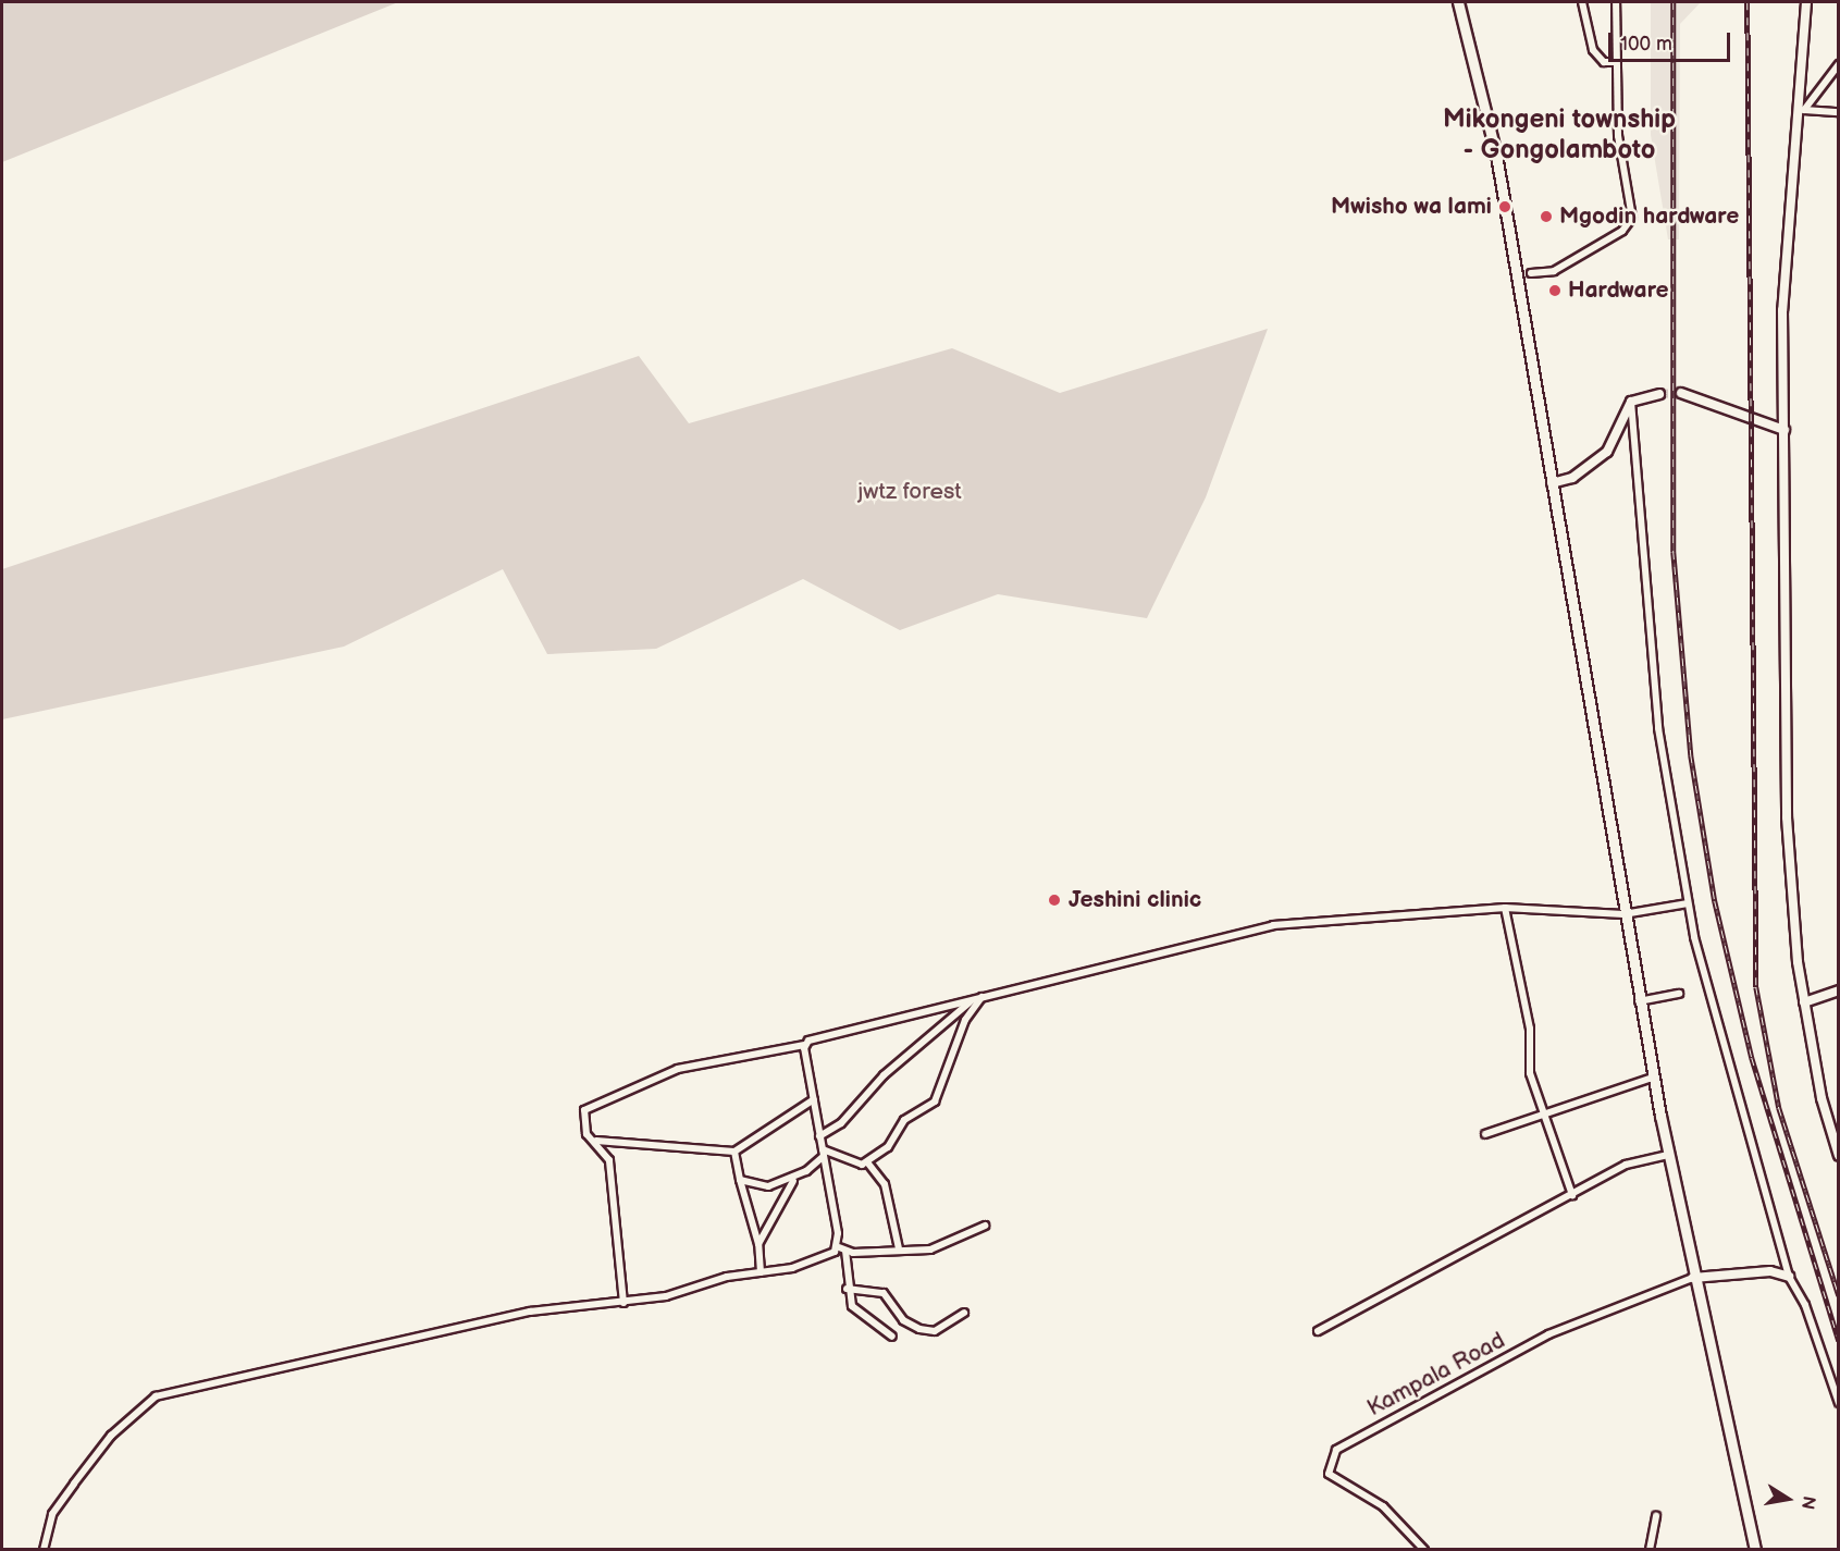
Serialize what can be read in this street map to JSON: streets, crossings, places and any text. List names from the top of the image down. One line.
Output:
{"streets":{"street":["Kampala Road"]},"districts":["Mikongeni township - Gongolamboto"],"parks":["jwtz forest"],"places":["Mwisho wa lami","Mgodin hardware","Hardware","Jeshini clinic"],"scale_bar":"100 m","north":"right"}
